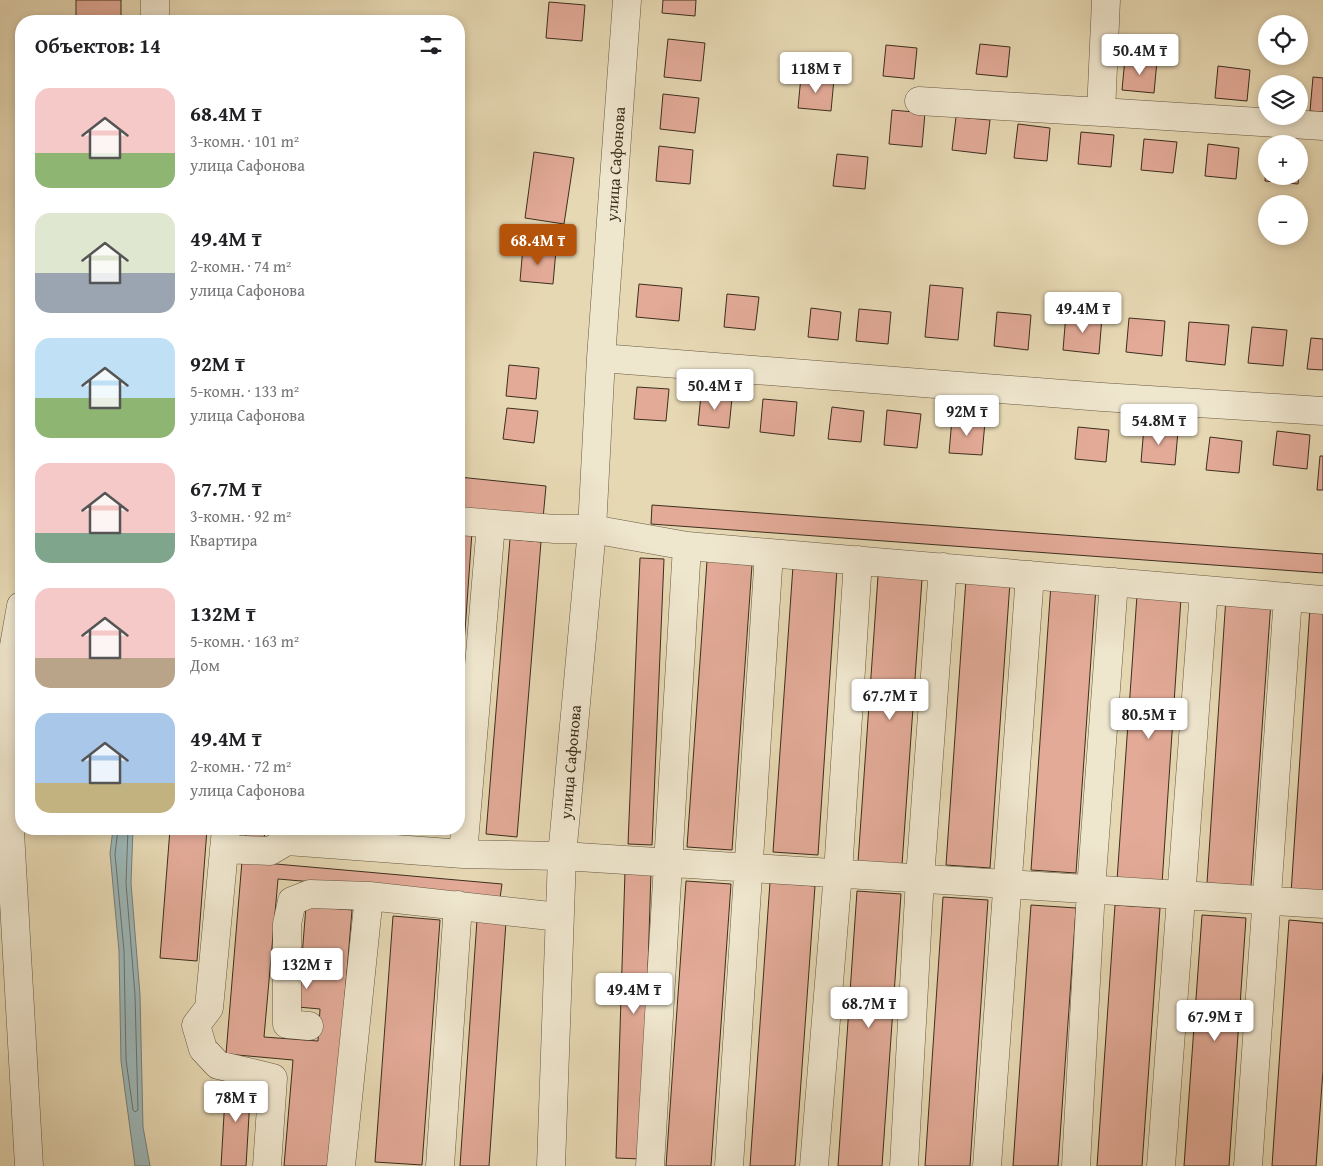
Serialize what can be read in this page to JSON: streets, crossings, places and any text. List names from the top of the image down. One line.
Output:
{"streets":{"street":["улица Сафонова"]},"page":{"map_buttons":["+","−"],"heading":"Объектов: 14","price":["50.4M ₸","118M ₸","68.4M ₸","49.4M ₸","50.4M ₸","92M ₸","54.8M ₸","67.7M ₸","80.5M ₸","132M ₸","49.4M ₸","68.7M ₸","67.9M ₸","78M ₸"],"list":[{"name":"68.4M ₸","note":"3-комн. · 101 m² · улица Сафонова"},{"name":"49.4M ₸","note":"2-комн. · 74 m² · улица Сафонова"},{"name":"92M ₸","note":"5-комн. · 133 m² · улица Сафонова"},{"name":"67.7M ₸","note":"3-комн. · 92 m² · Квартира"},{"name":"132M ₸","note":"5-комн. · 163 m² · Дом"},{"name":"49.4M ₸","note":"2-комн. · 72 m² · улица Сафонова"}]}}
